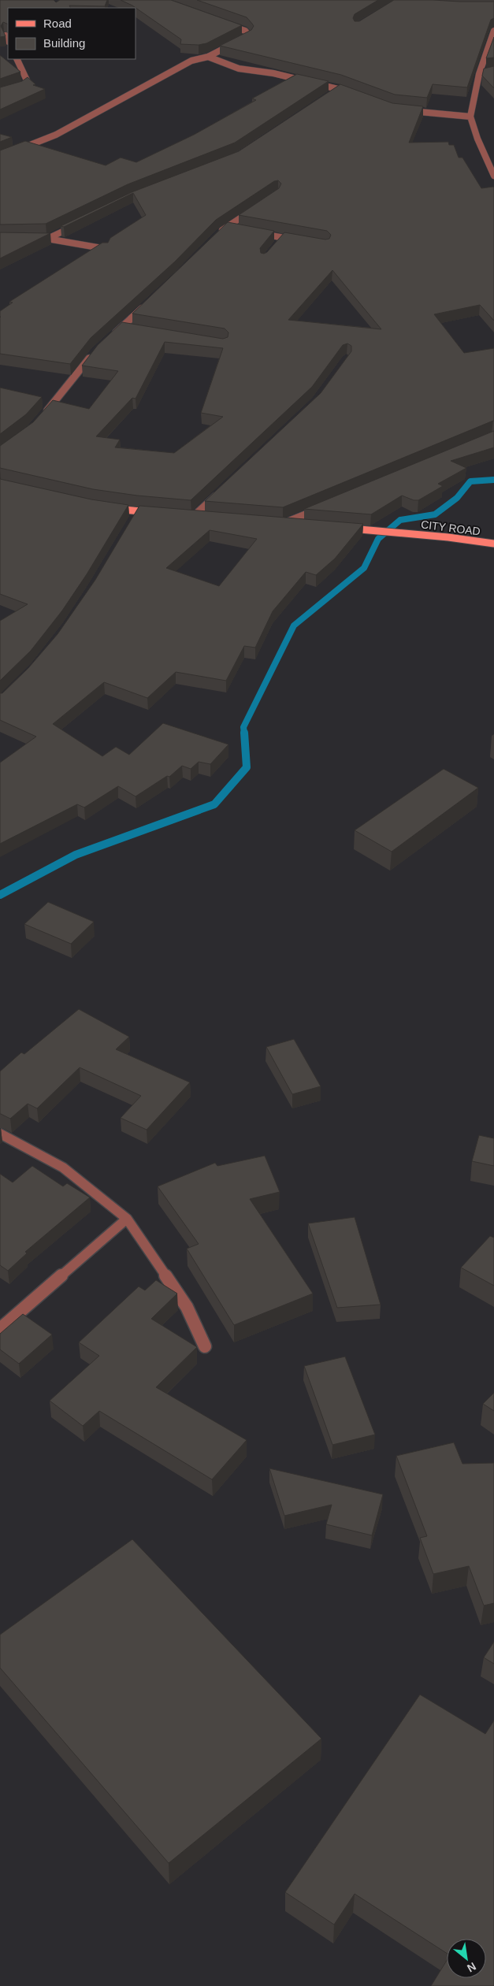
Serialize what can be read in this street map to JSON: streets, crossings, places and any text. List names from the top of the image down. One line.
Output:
{"streets":{"main road":["CITY ROAD"]},"legend":["Road","Building"],"north":"bottom right"}
